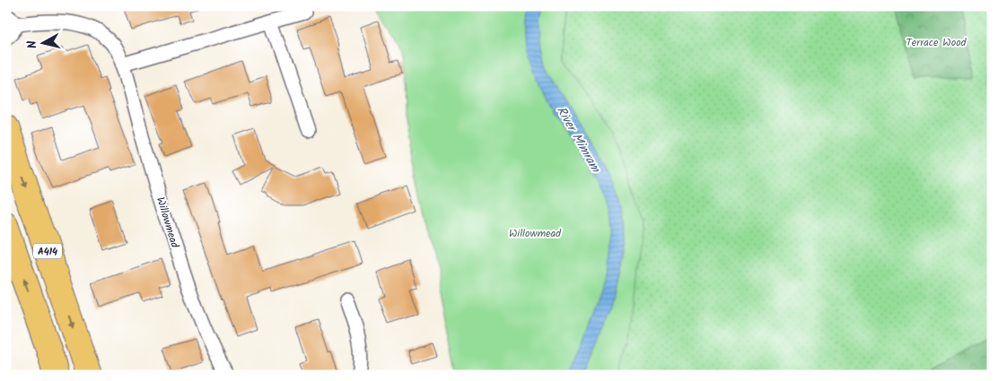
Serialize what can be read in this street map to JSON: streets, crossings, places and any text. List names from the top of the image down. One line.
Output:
{"streets":{"highway":["A414"],"street":["Willowmead"]},"water":["River Mimram"],"parks":["Terrace Wood","Willowmead"],"north":"left"}
